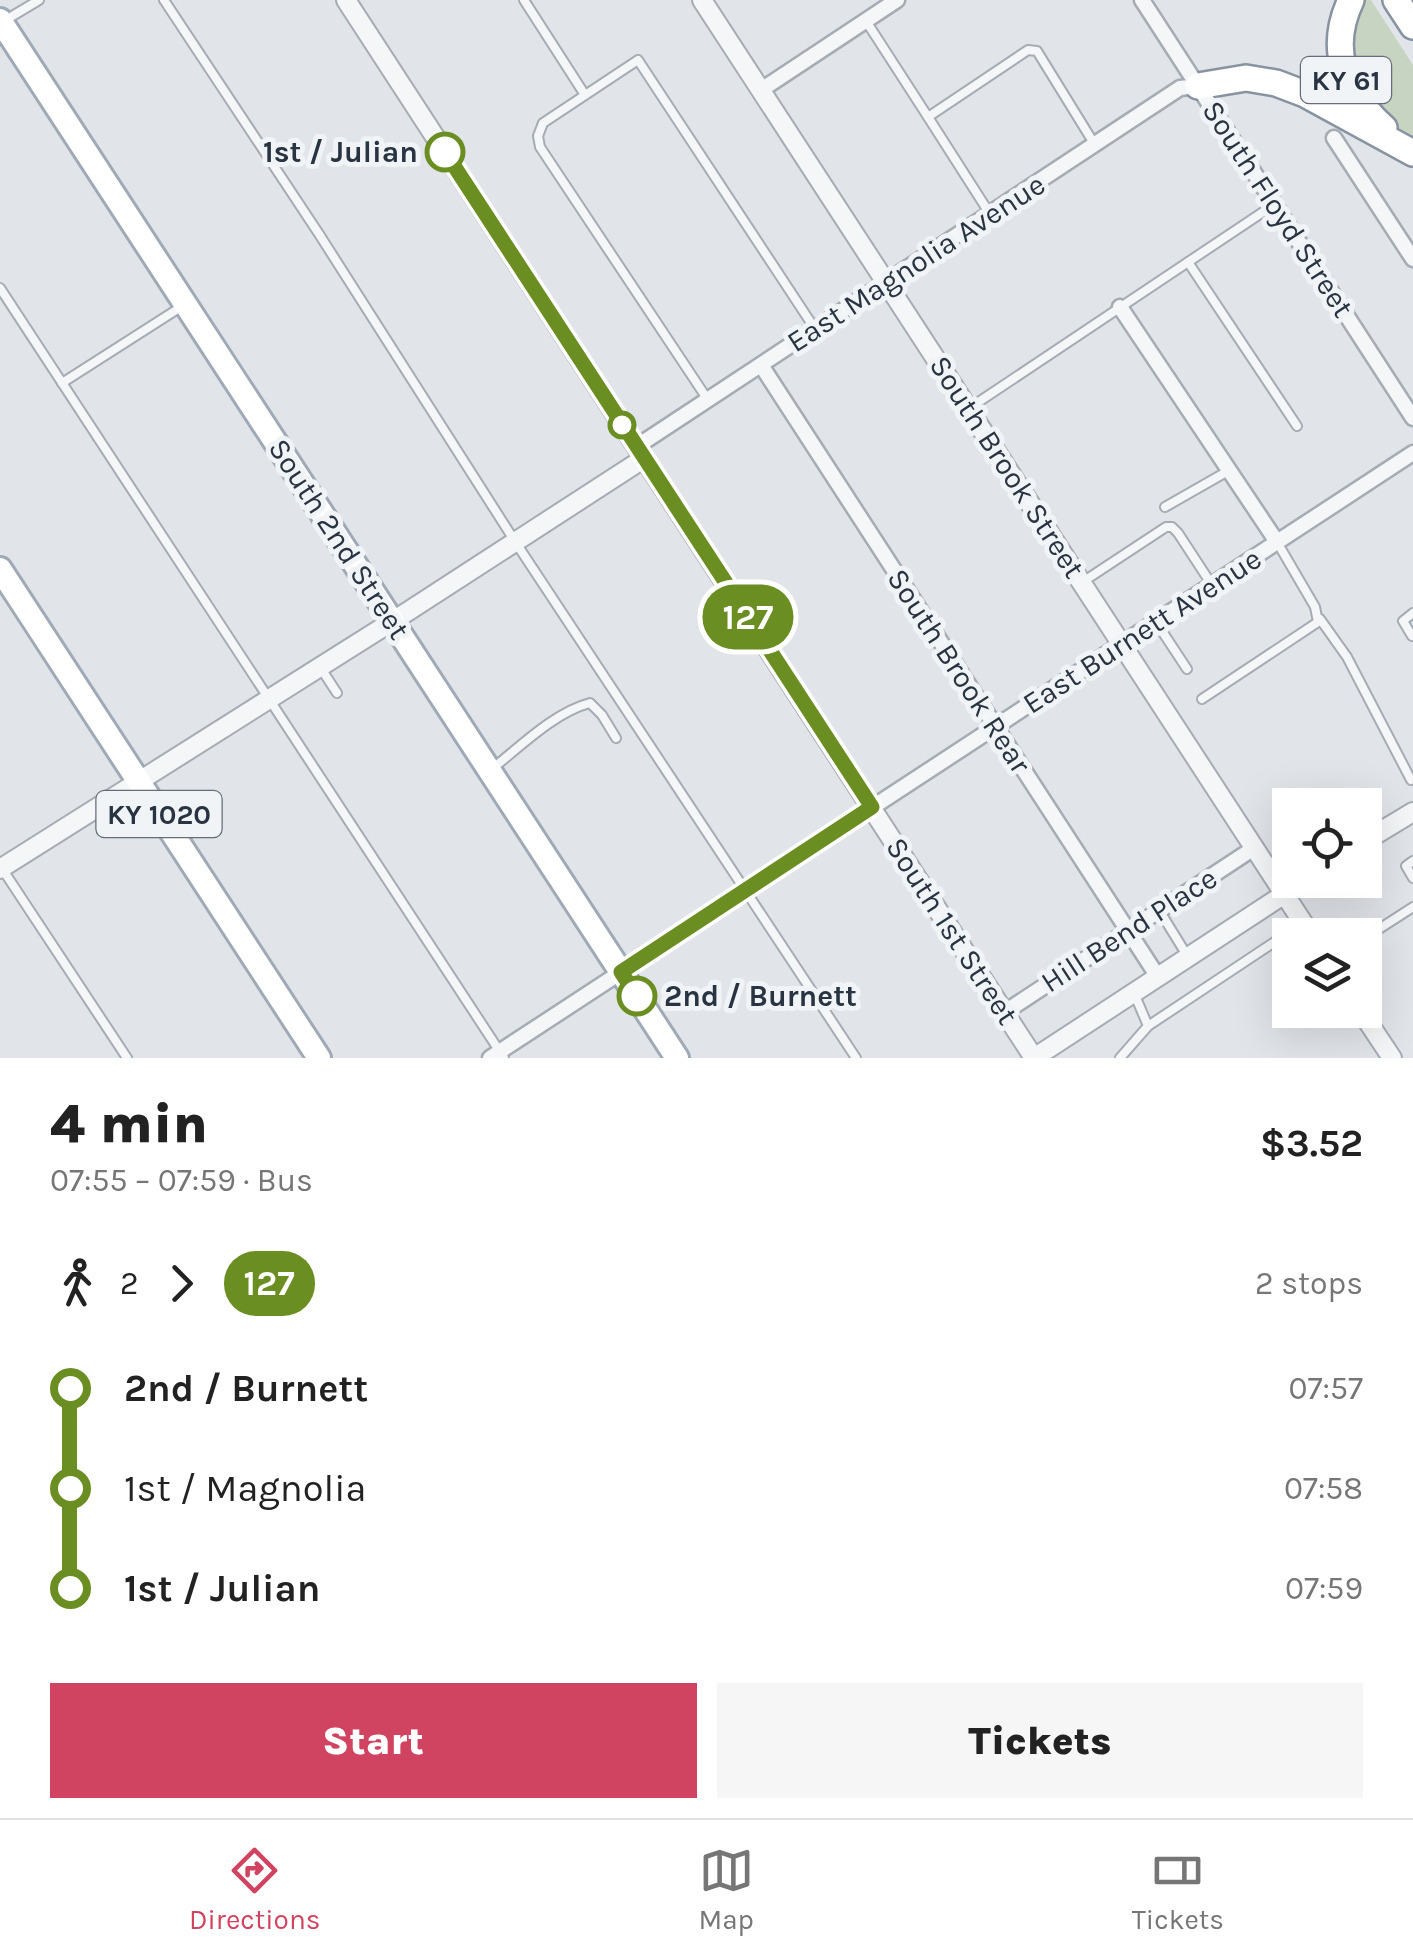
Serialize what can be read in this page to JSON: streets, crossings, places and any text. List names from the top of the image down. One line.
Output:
{"streets":{"highway":["KY 61"],"main road":["South 2nd Street","KY 1020"],"street":["South Floyd Street","East Magnolia Avenue","South Brook Street","East Burnett Avenue","South Brook Rear","Hill Bend Place","South 1st Street"]},"crossings":[["South Floyd Street","East Magnolia Avenue"],["East Magnolia Avenue","South Brook Street"],["East Magnolia Avenue","South Brook Rear"],["East Magnolia Avenue","South 1st Street"],["South Brook Street","East Burnett Avenue"],["South Brook Street","Hill Bend Place"],["South 2nd Street","East Burnett Avenue"],["East Burnett Avenue","South Brook Rear"],["East Burnett Avenue","South 1st Street"],["South Brook Rear","Hill Bend Place"],["Hill Bend Place","South 1st Street"]],"places":["1st / Julian","2nd / Burnett"],"lines":["bus line 127"],"page":{"on_map":"127","heading":["4 min","07:55 – 07:59 · Bus","$3.52"],"legs":["2","127","2 stops"],"list":[{"name":"2nd / Burnett","value":"07:57"},{"name":"1st / Magnolia","value":"07:58"},{"name":"1st / Julian","value":"07:59"}],"buttons":["Start","Tickets"],"tabs":["Directions","Map","Tickets"]}}
